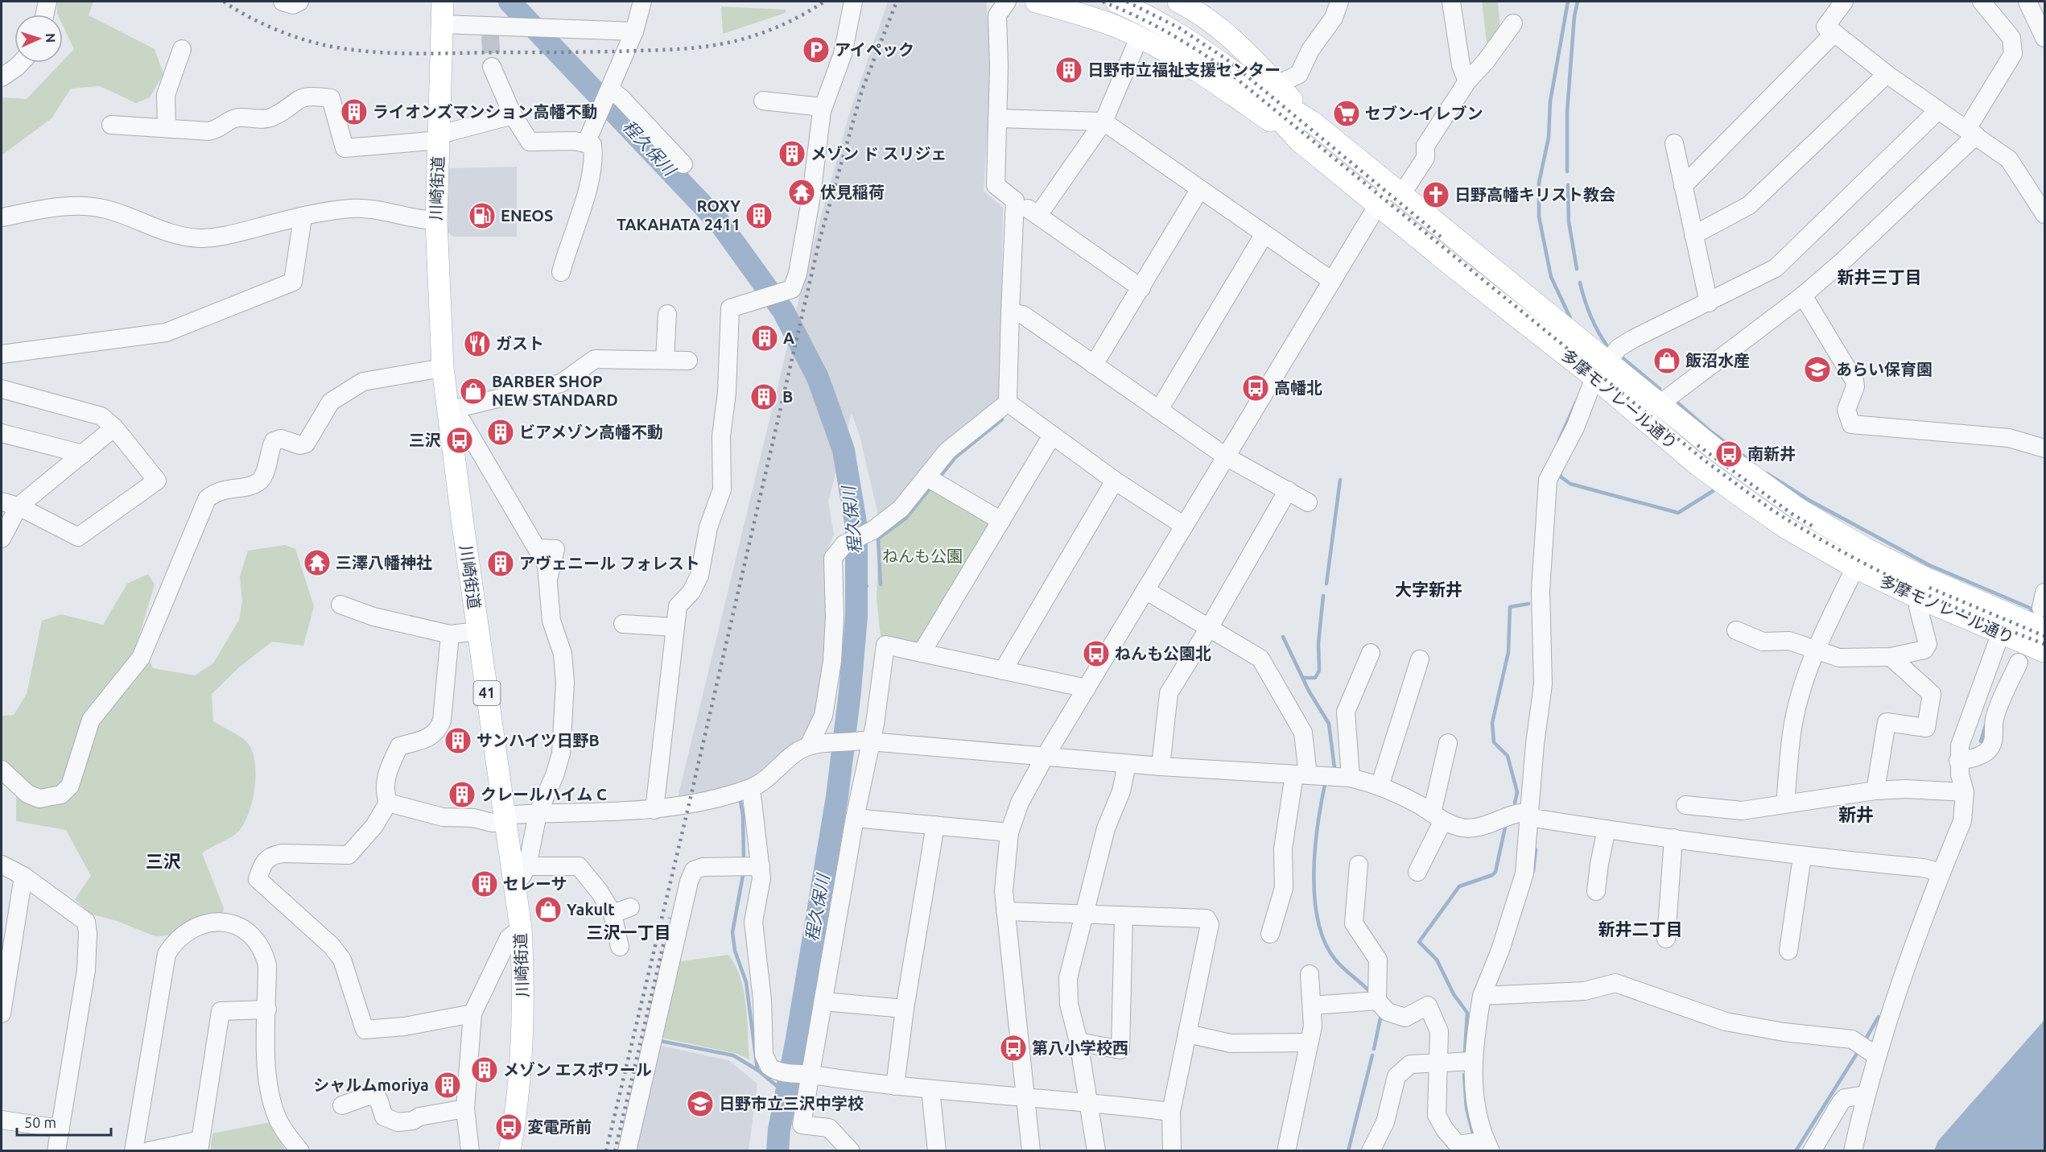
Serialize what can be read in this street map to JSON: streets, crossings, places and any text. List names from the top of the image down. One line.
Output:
{"streets":{"main road":["川崎街道","多摩モノレール通り","41"]},"districts":["新井三丁目","大字新井","新井","三沢","新井二丁目","三沢一丁目"],"water":["程久保川"],"parks":["ねんも公園"],"places":{"parking":["アイペック"],"building":["日野市立福祉支援センター","ライオンズマンション高幡不動","メゾン ド スリジェ","ROXY TAKAHATA 2411","A","B","ビアメゾン高幡不動","アヴェニール フォレスト","サンハイツ日野B","クレールハイム C","セレーサ","メゾン エスポワール","シャルムmoriya"],"supermarket":["セブン-イレブン"],"temple":["伏見稲荷","三澤八幡神社"],"church":["日野高幡キリスト教会"],"fuel station":["ENEOS"],"restaurant":["ガスト"],"shop":["飯沼水産","BARBER SHOP NEW STANDARD","Yakult"],"school or university":["あらい保育園","日野市立三沢中学校"],"bus stop":["高幡北","三沢","南新井","ねんも公園北","第八小学校西","変電所前"]},"scale_bar":"50 m","north":"right"}
